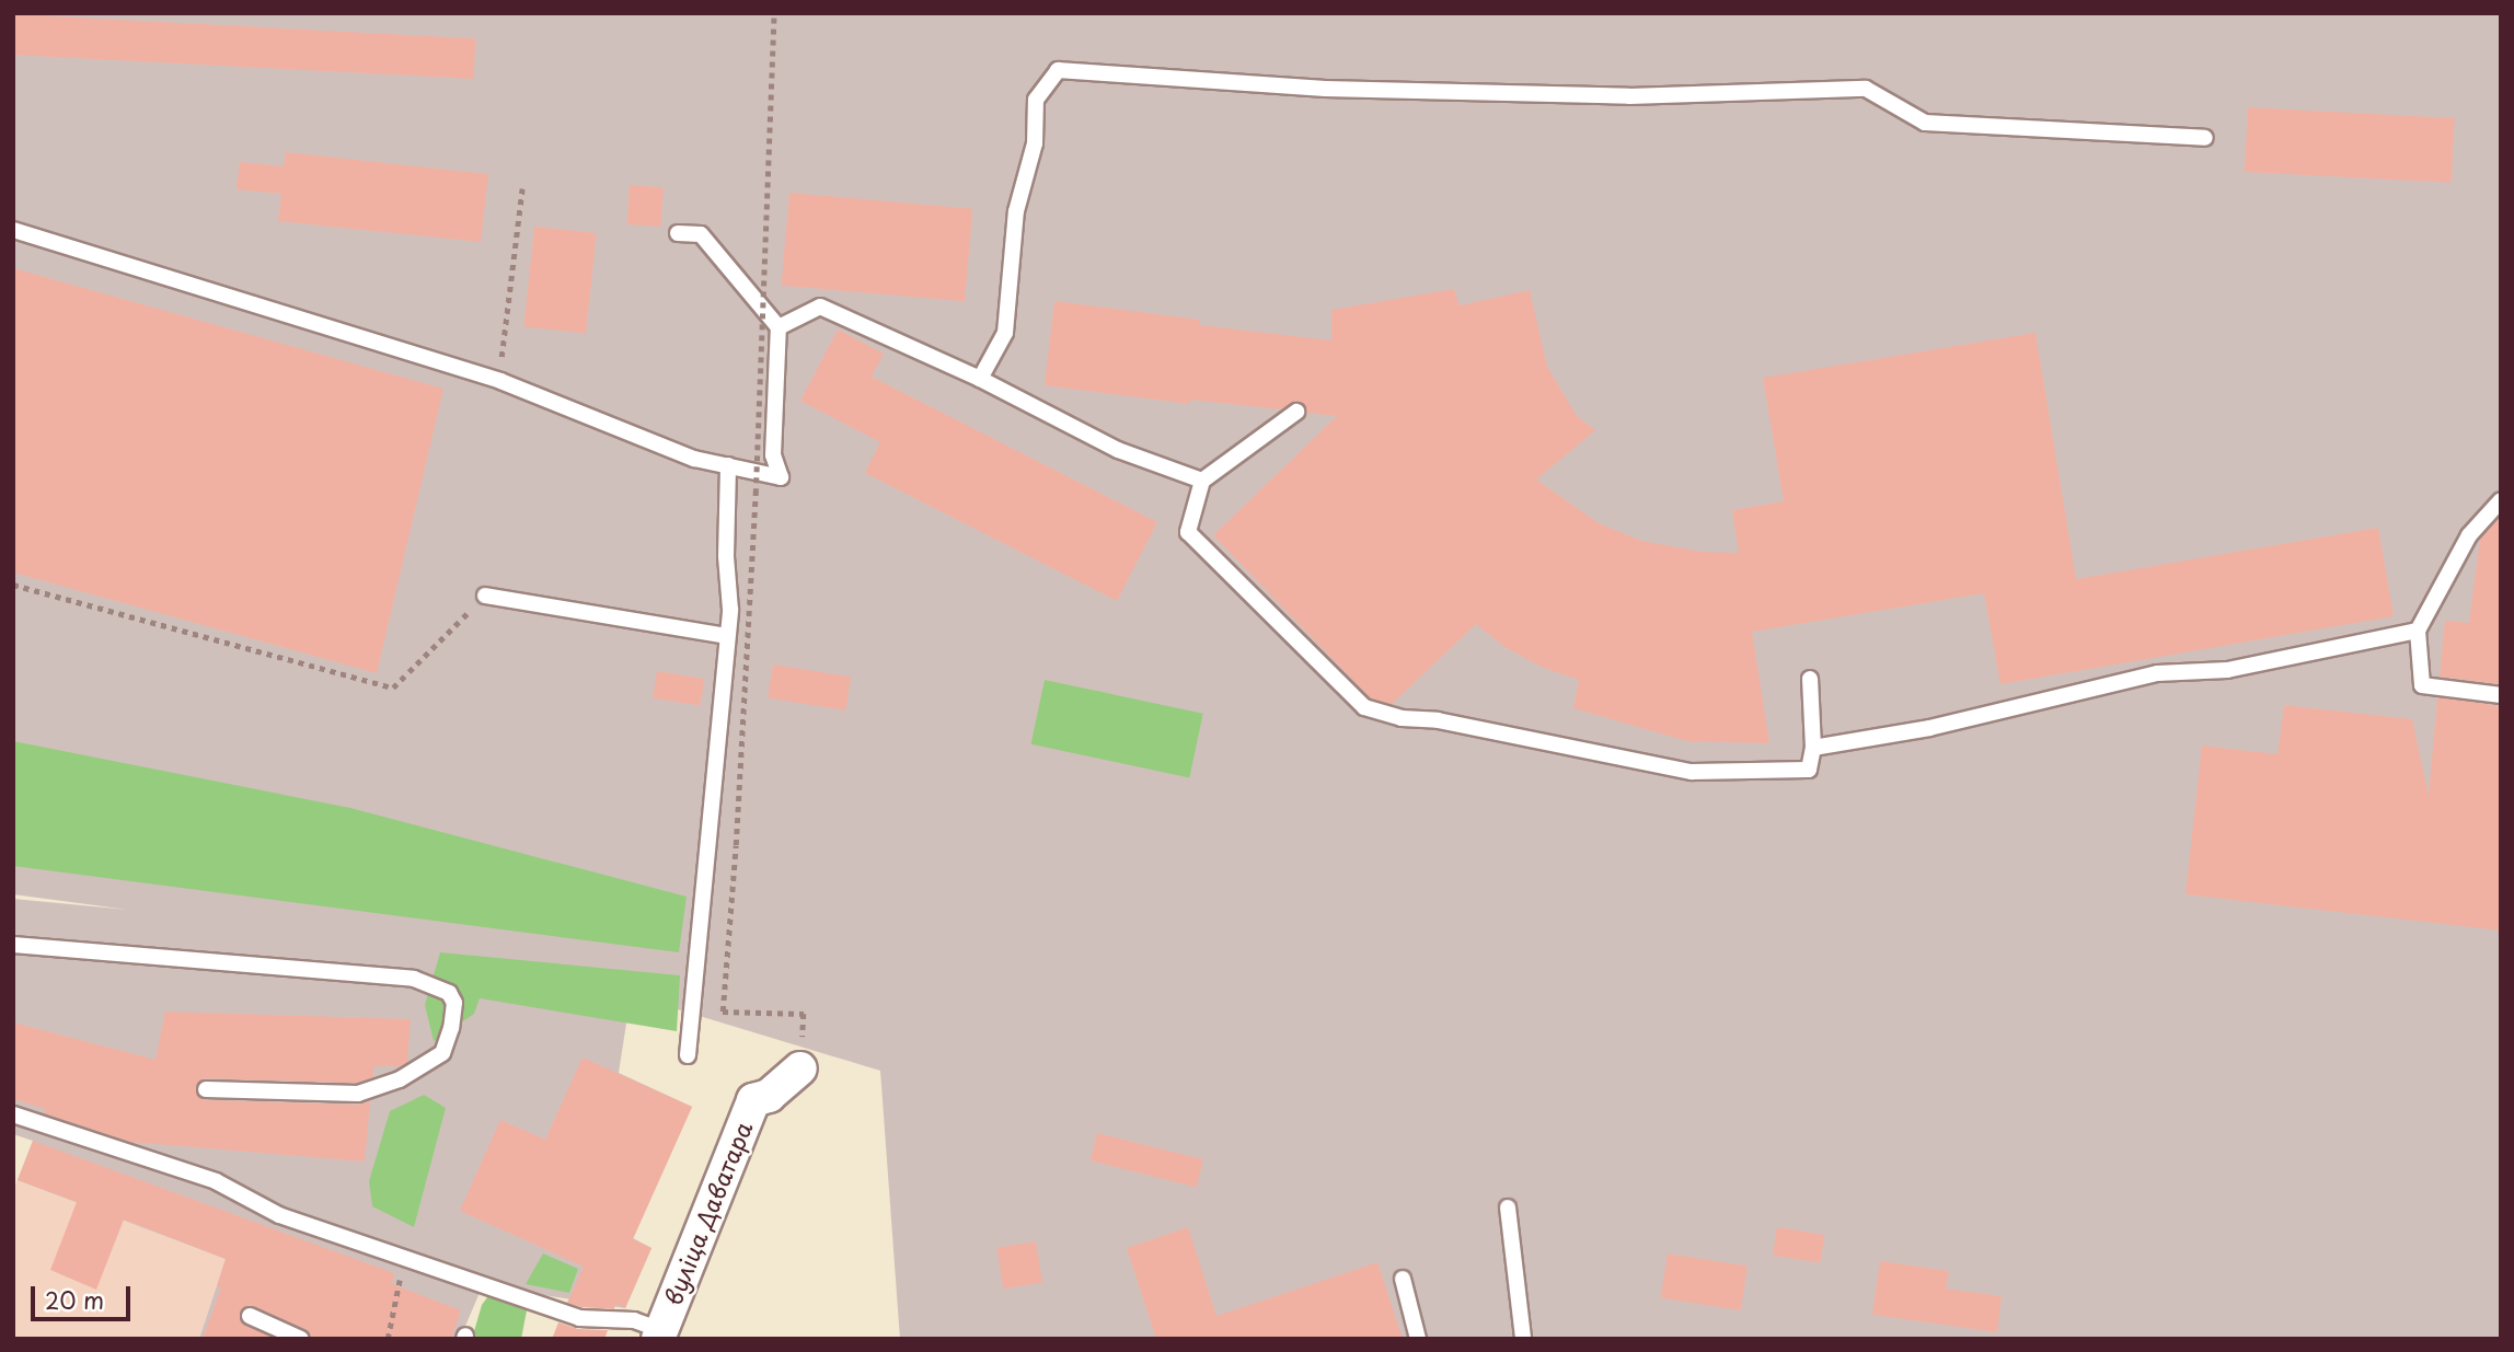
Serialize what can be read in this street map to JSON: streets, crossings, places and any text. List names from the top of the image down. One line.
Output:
{"streets":{"street":["вуліца Даватара"]},"scale_bar":"20 m"}
